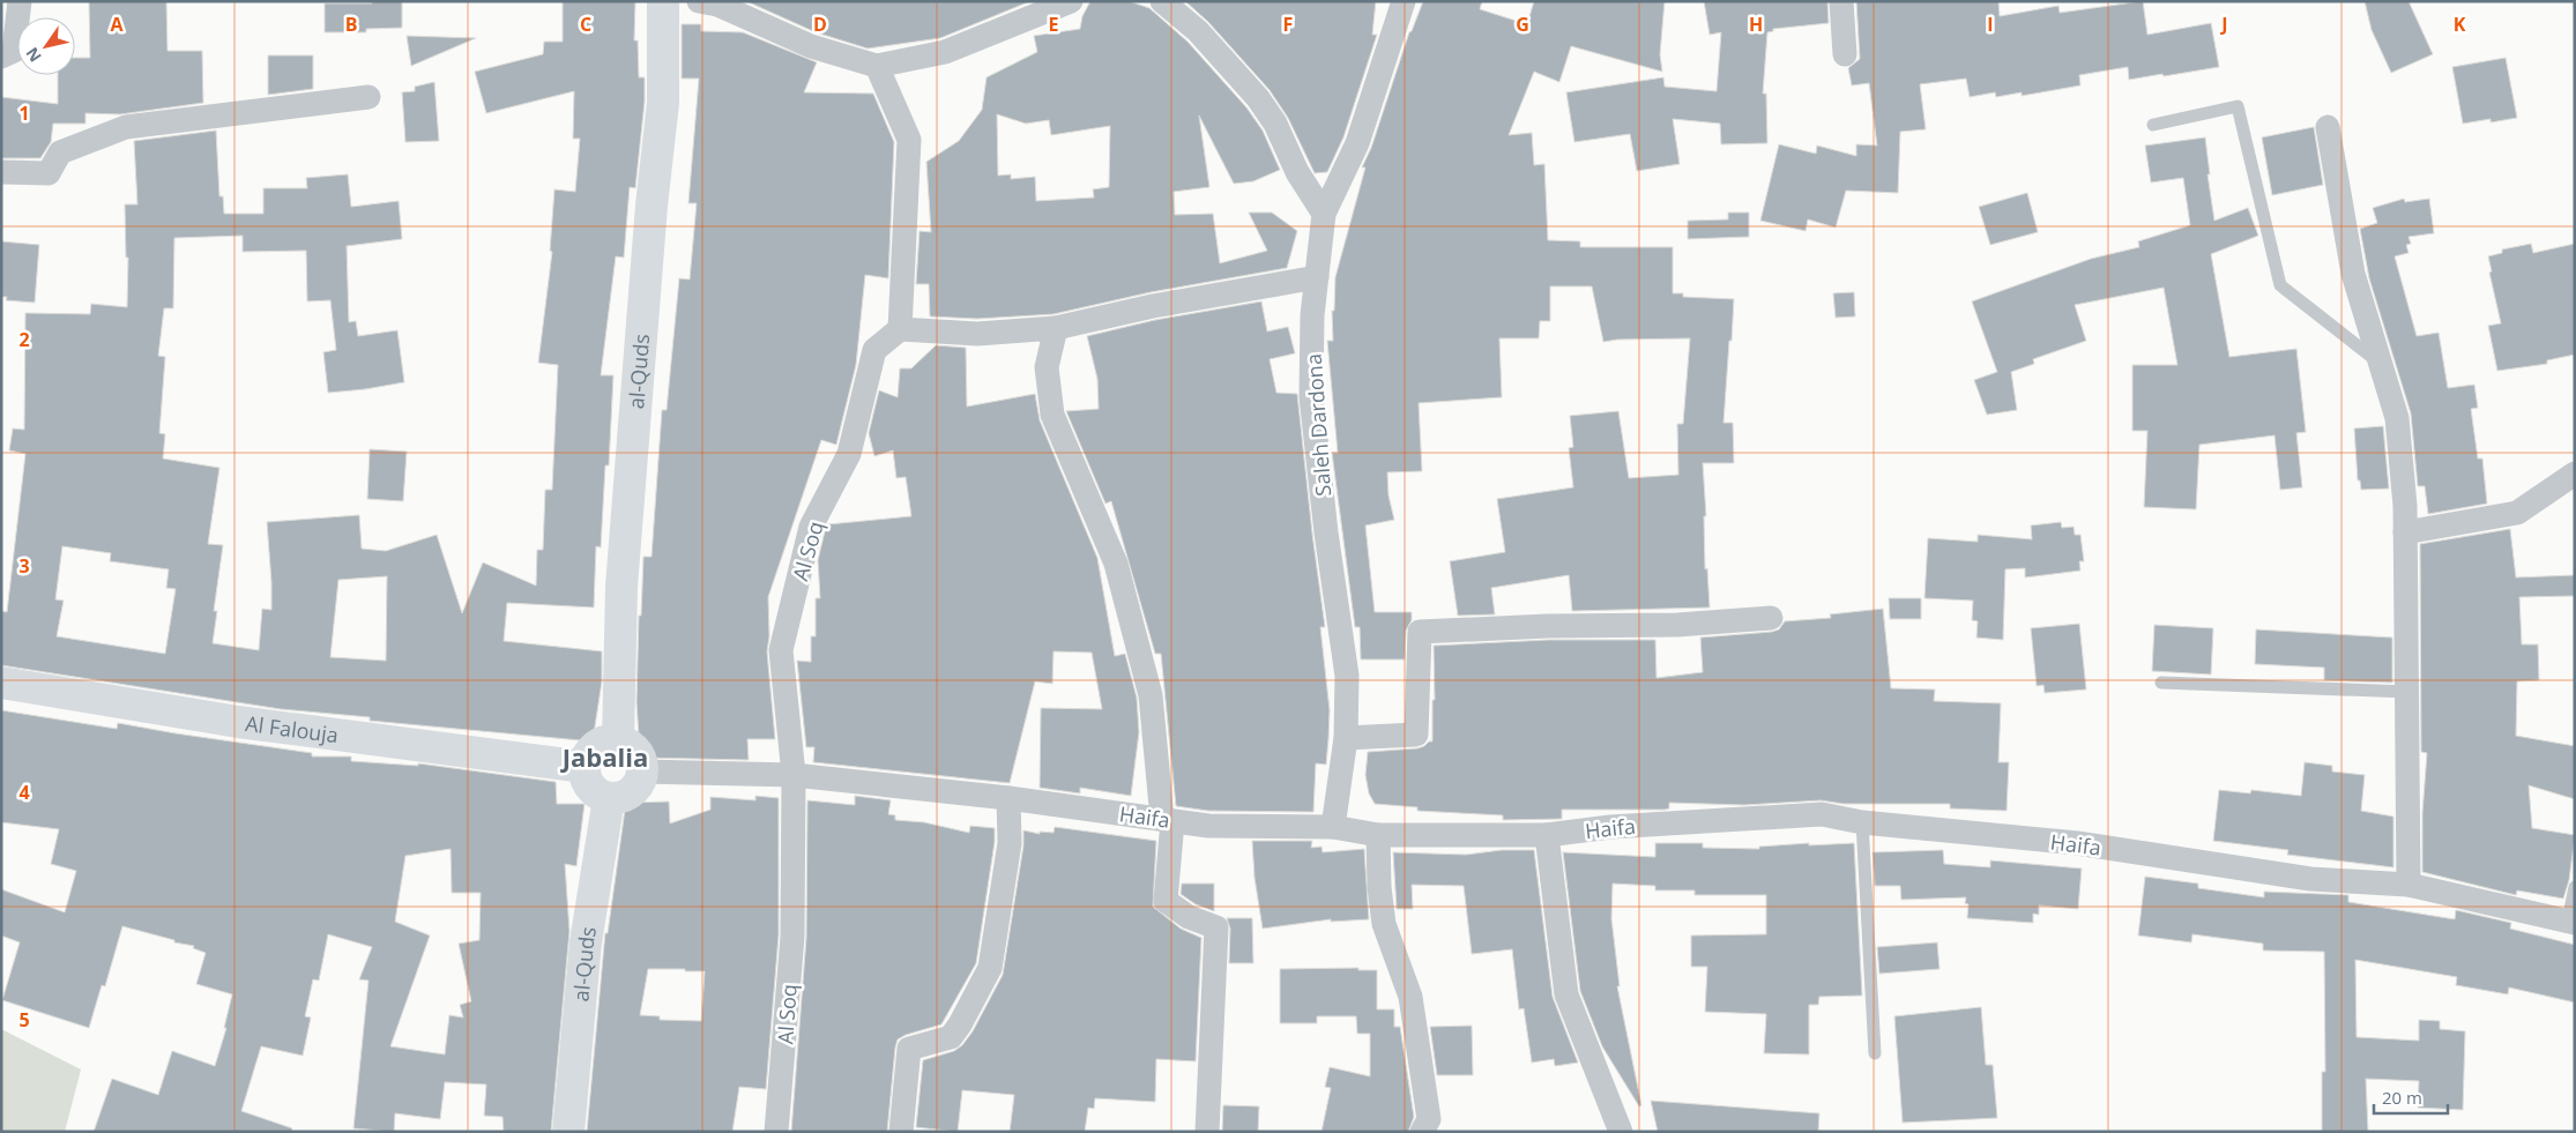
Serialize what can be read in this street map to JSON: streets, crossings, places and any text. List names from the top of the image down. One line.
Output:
{"streets":{"main road":["al-Quds","Al Falouja"],"street":["Saleh Dardona","Al Soq","Haifa"]},"crossings":[["al-Quds","Al Falouja"],["al-Quds","Haifa"],["Saleh Dardona","Haifa"],["Al Soq","Haifa"],["Al Falouja","Haifa"]],"districts":["Jabalia"],"scale_bar":"20 m","north":"bottom left","grid":{"columns":["A","B","C","D","E","F","G","H","I","J","K"],"rows":["1","2","3","4","5"]}}
